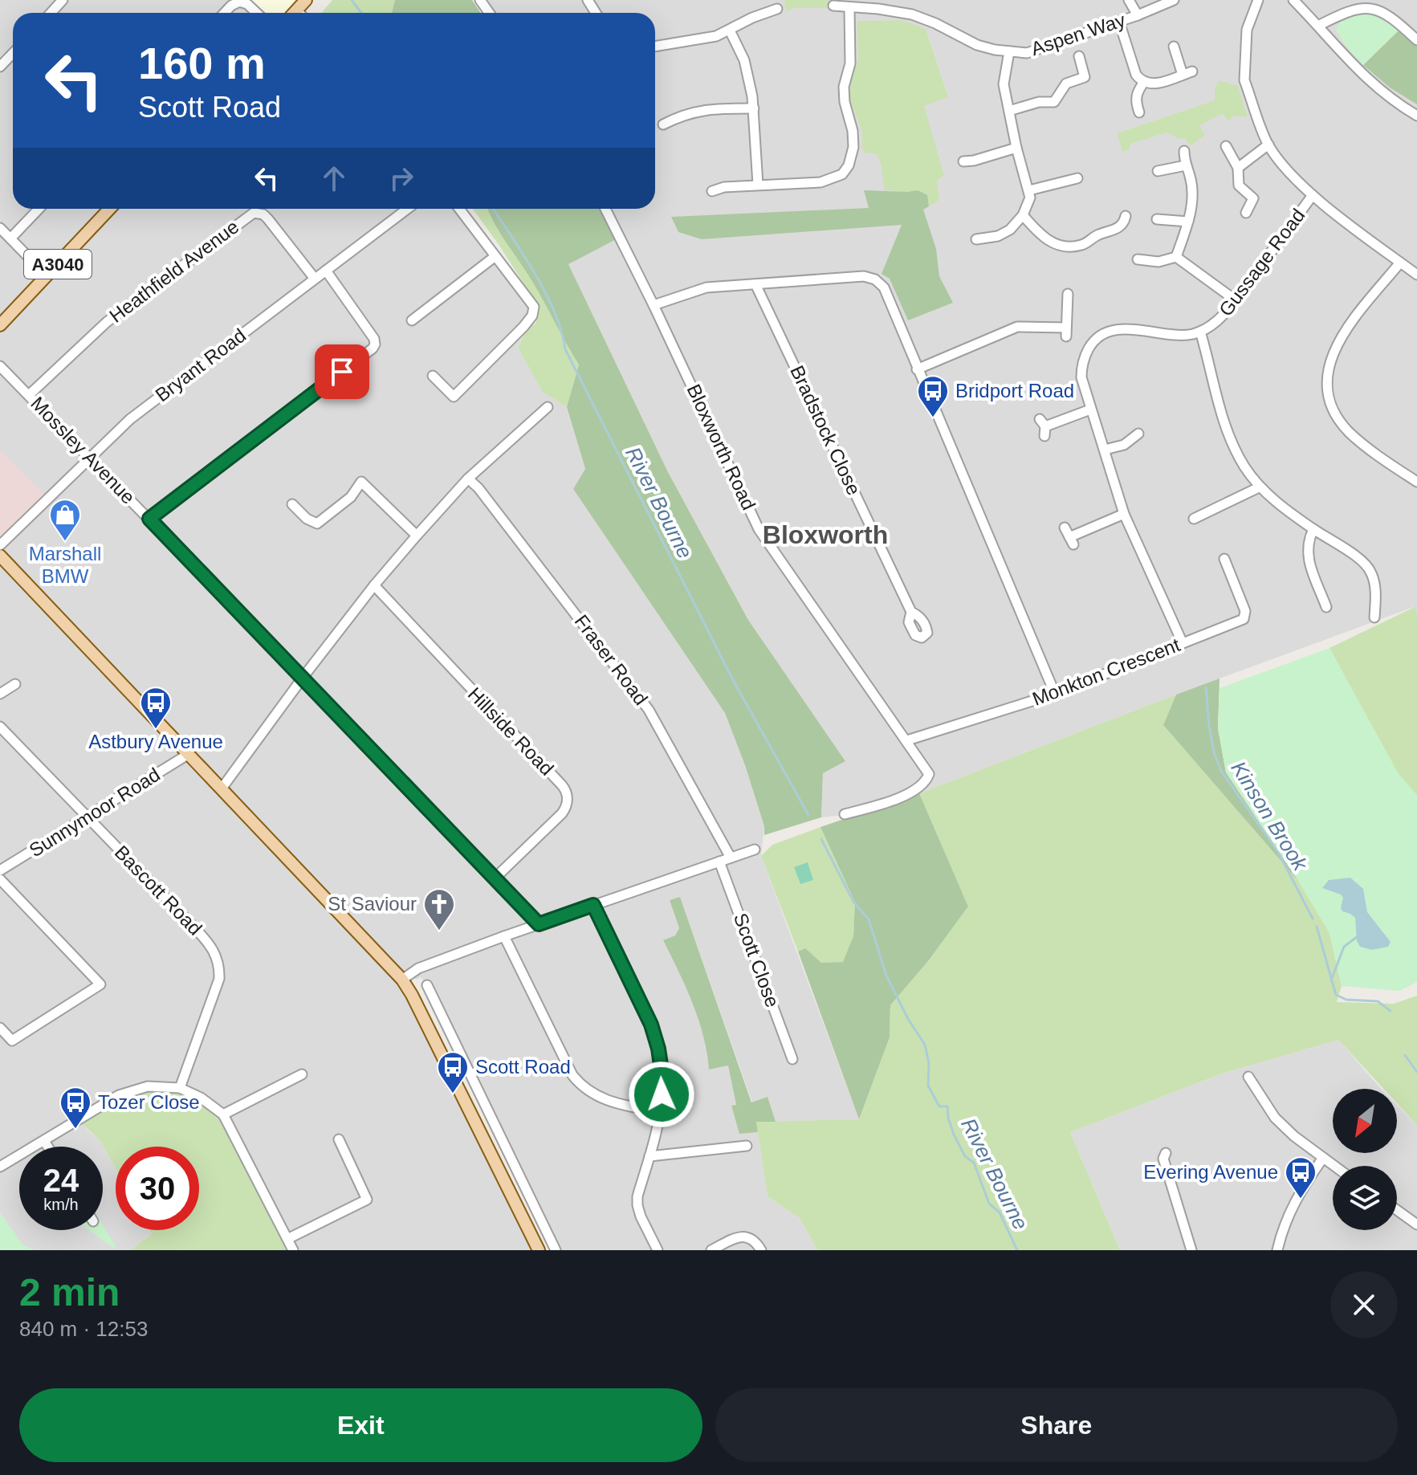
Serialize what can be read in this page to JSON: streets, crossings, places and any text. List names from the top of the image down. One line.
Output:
{"streets":{"main road":["A3040"],"street":["Aspen Way","Gussage Road","Heathfield Avenue","Bryant Road","Bradstock Close","Bloxworth Road","Mossley Avenue","Fraser Road","Monkton Crescent","Hillside Road","Sunnymoor Road","Bascott Road","Scott Close"]},"crossings":[["Gussage Road","Monkton Crescent"],["Heathfield Avenue","Bryant Road"],["Heathfield Avenue","Mossley Avenue"],["Bryant Road","Mossley Avenue"],["Bloxworth Road","Monkton Crescent"],["Mossley Avenue","Hillside Road"],["Sunnymoor Road","Bascott Road"]],"districts":["Bloxworth"],"water":["River Bourne","Kinson Brook"],"places":{"bus stop":["Bridport Road","Astbury Avenue","Scott Road","Tozer Close","Evering Avenue"],"shop":["Marshall BMW"],"church":["St Saviour"]},"north":"bottom left","page":{"turn":["160 m","Scott Road"],"speed":"24 km/h","limit":"30","heading":["2 min","840 m · 12:53"],"buttons":["Exit","Share"]}}
